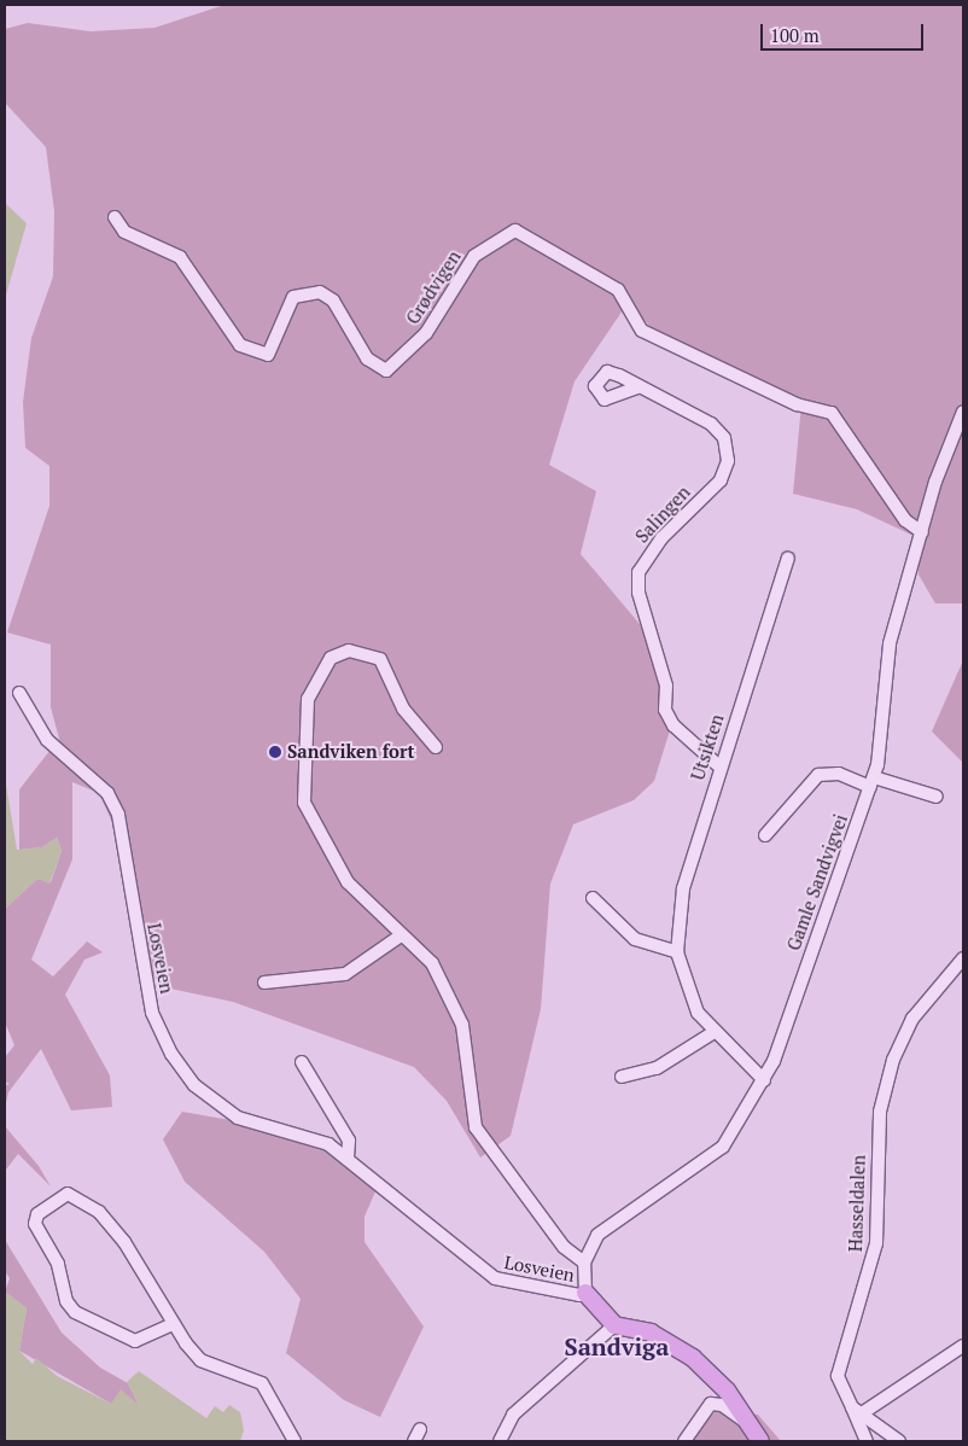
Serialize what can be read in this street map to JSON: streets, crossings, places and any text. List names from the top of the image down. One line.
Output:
{"streets":{"street":["Grødvigen","Salingen","Utsikten","Gamle Sandvigvei","Losveien","Hasseldalen"]},"crossings":[["Grødvigen","Gamle Sandvigvei"],["Salingen","Utsikten"],["Utsikten","Gamle Sandvigvei"]],"districts":["Sandviga"],"places":["Sandviken fort"],"scale_bar":"100 m"}
